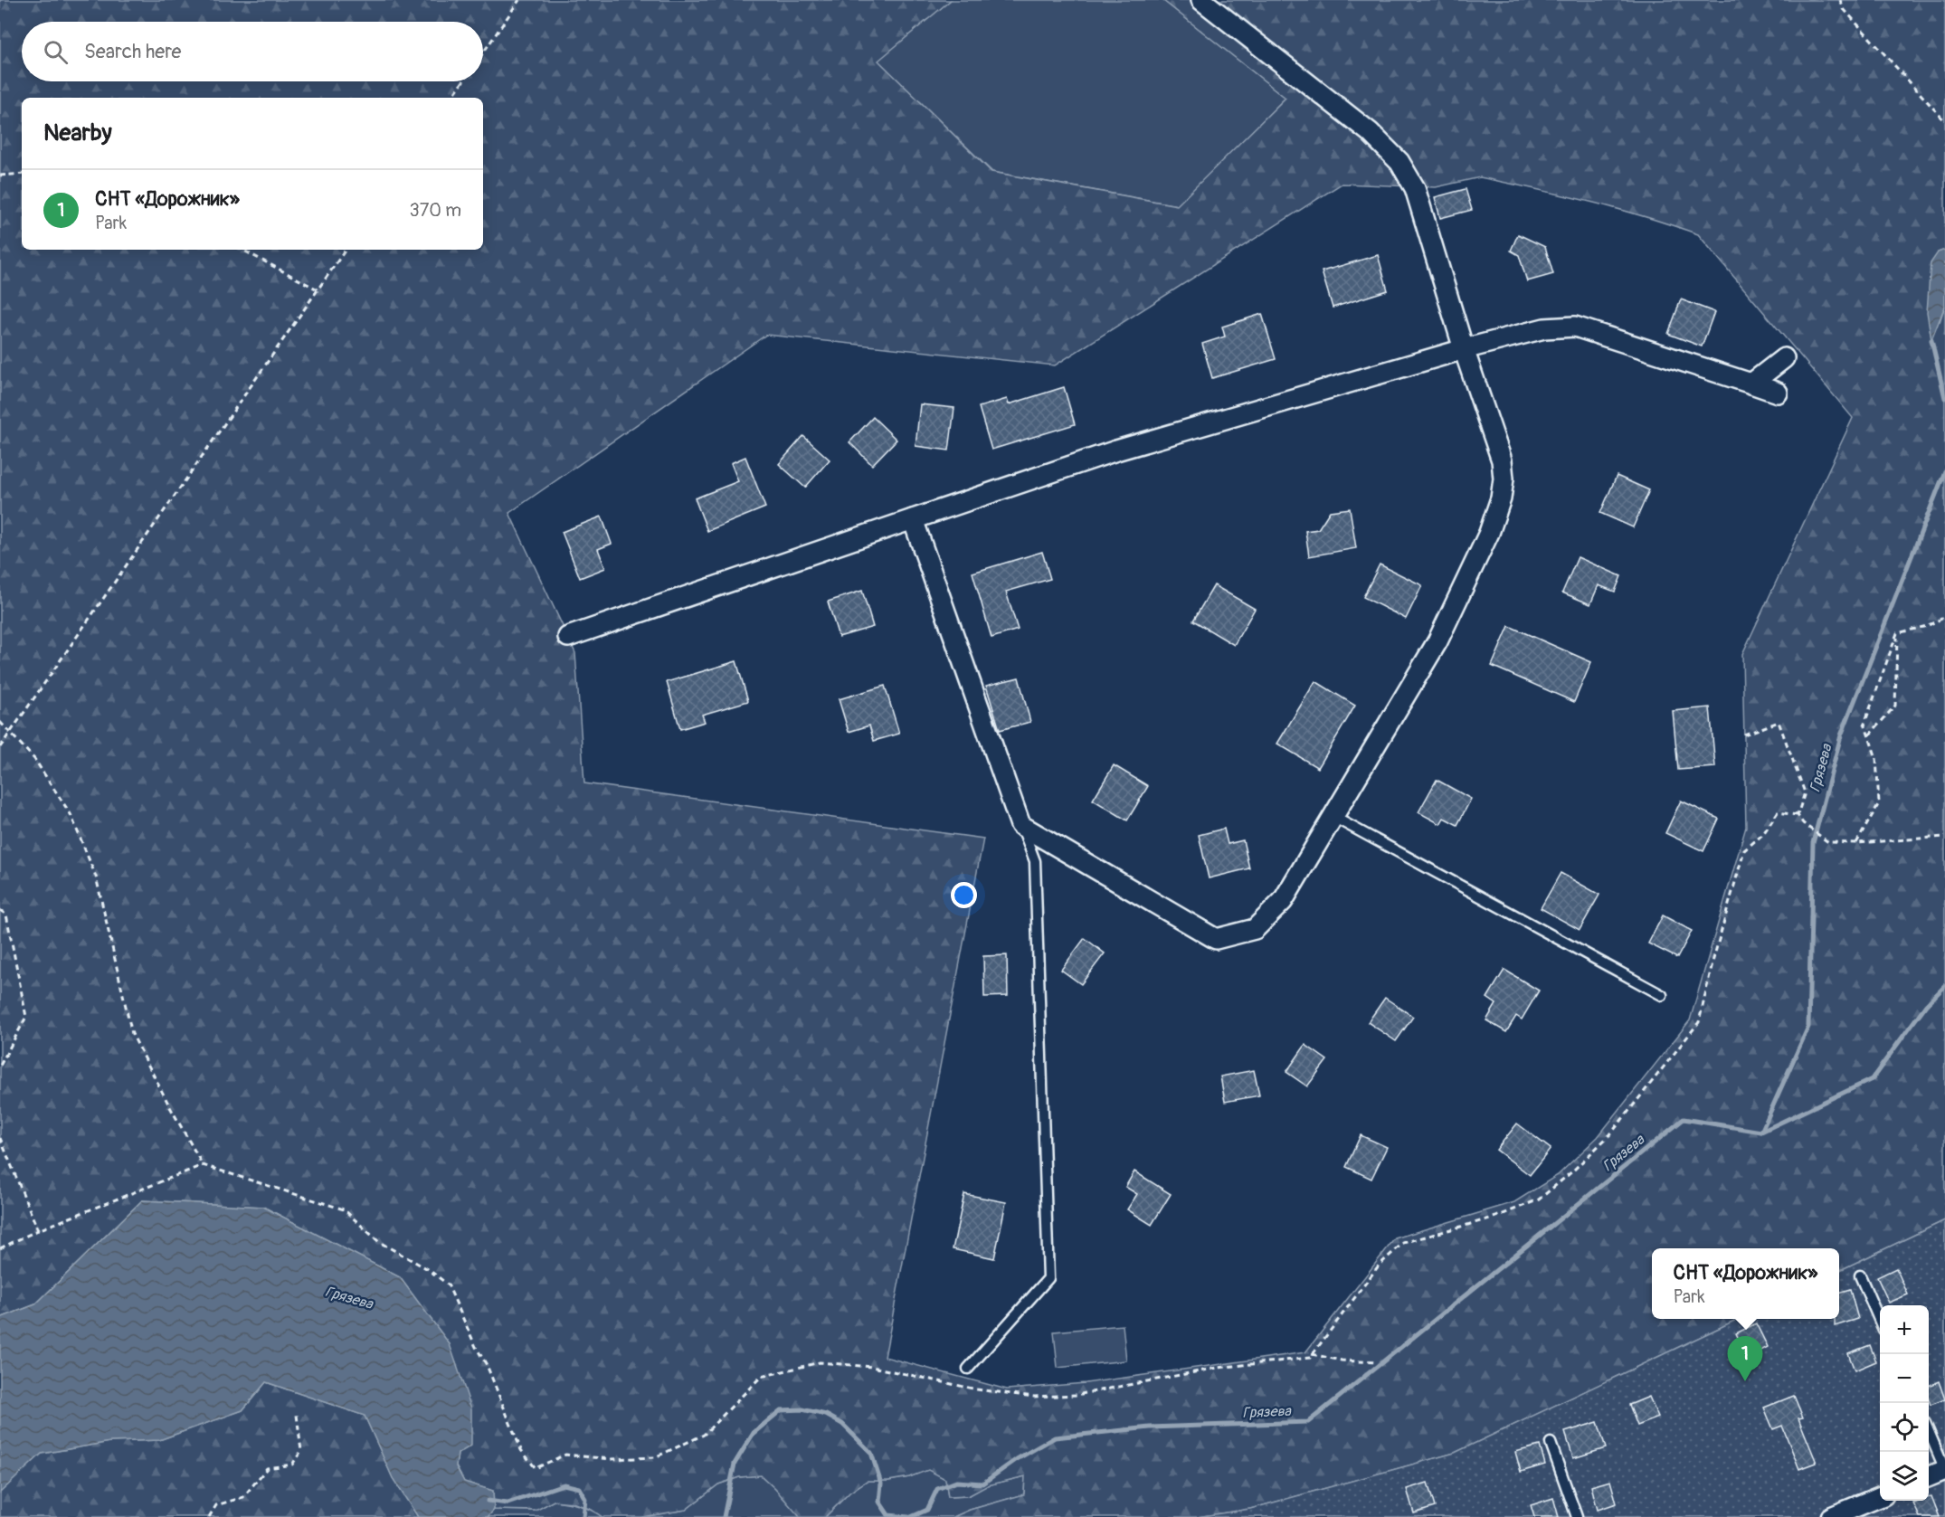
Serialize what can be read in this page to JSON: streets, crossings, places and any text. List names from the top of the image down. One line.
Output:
{"water":["Грязева"],"page":{"search":"Search here","heading":"Nearby","list":[{"mark":"1","name":"СНТ «Дорожник»","note":"Park","value":"370 m"}],"popup":["СНТ «Дорожник»","Park"],"map_buttons":["+","−"],"pins":"1"}}
